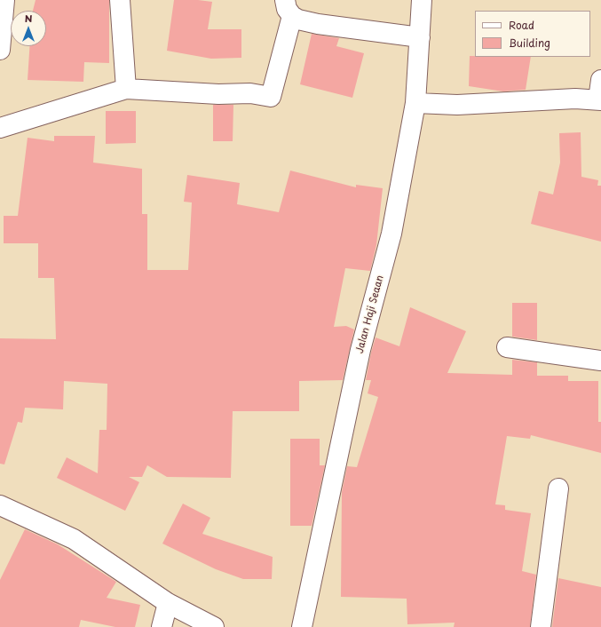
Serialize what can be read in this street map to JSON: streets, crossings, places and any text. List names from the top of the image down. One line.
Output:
{"streets":{"street":["Jalan Haji Seaan"]},"legend":["Road","Building"],"north":"top"}
